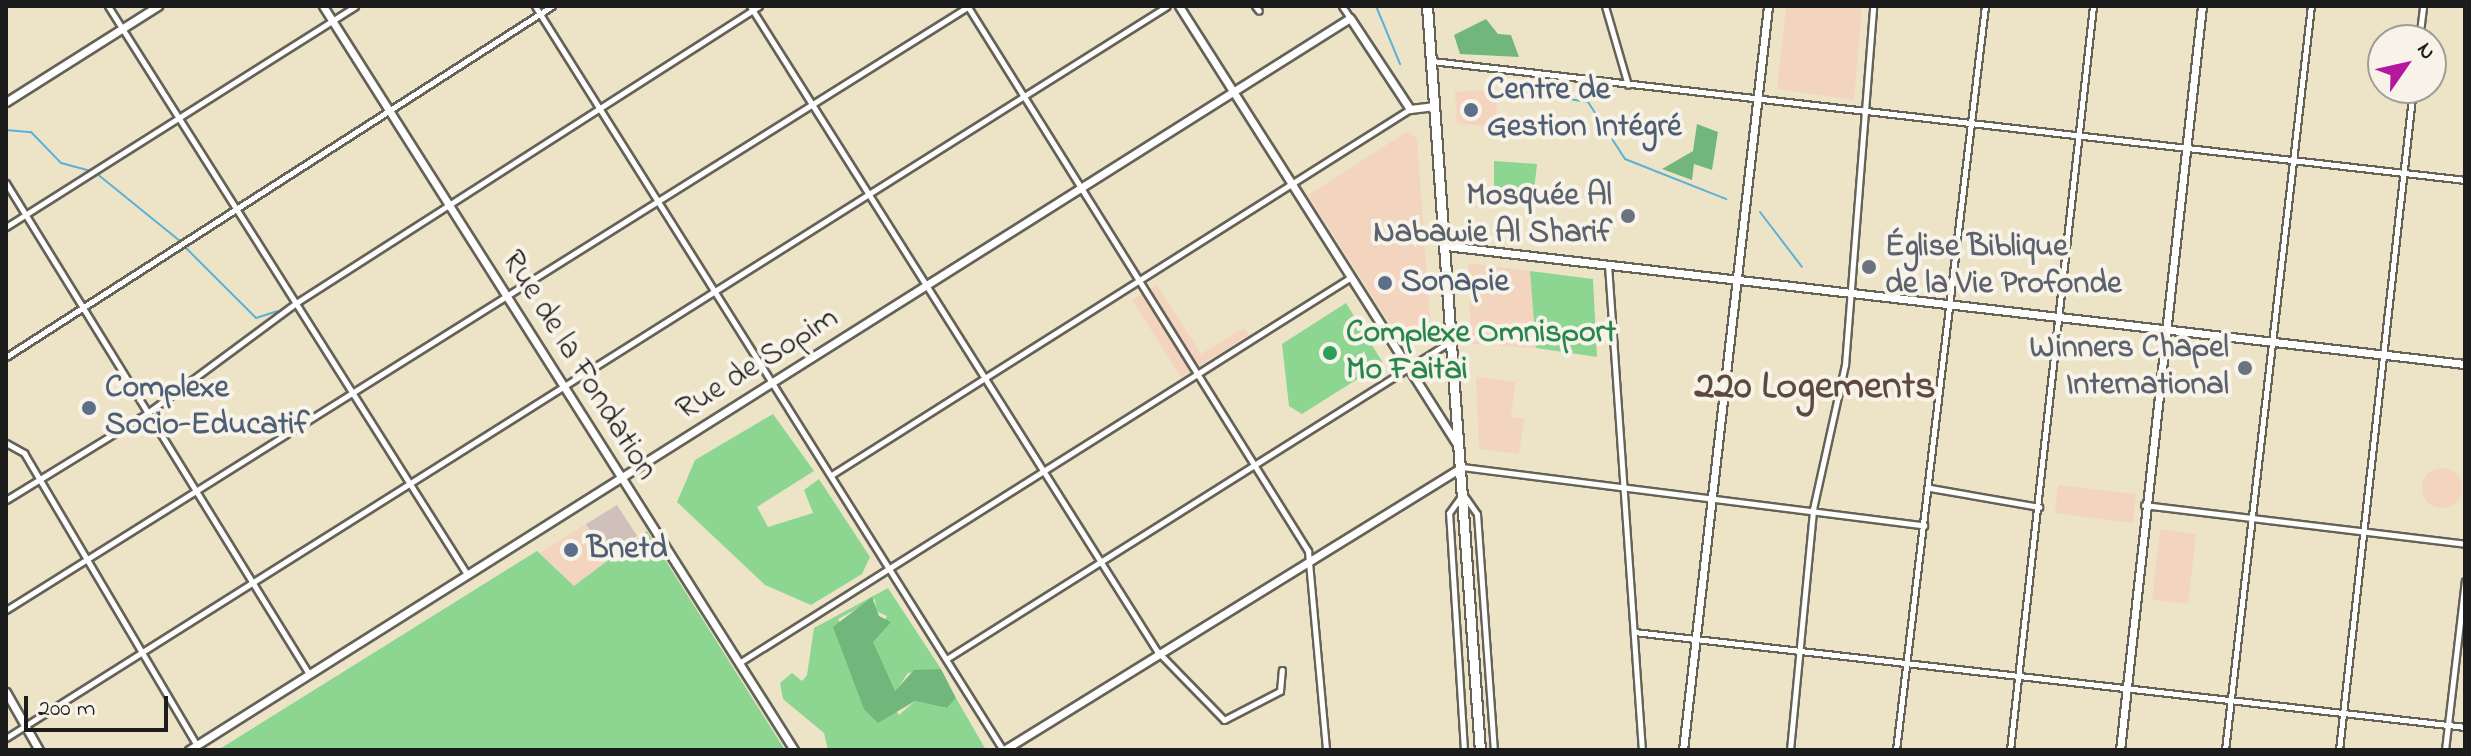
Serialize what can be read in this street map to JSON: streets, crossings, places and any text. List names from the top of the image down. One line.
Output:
{"streets":{"street":["Rue de Sopim","Rue de la Fondation"]},"crossings":[["Rue de Sopim","Rue de la Fondation"]],"districts":["220 Logements"],"places":["Centre de Gestion Intégré","Mosquée Al Nabawie Al Sharif","Église Biblique de la Vie Profonde","Sonapie","Complexe Omnisport Mo Faitai","Winners Chapel International","Complexe Socio-Educatif","Bnetd"],"scale_bar":"200 m","north":"top right"}
